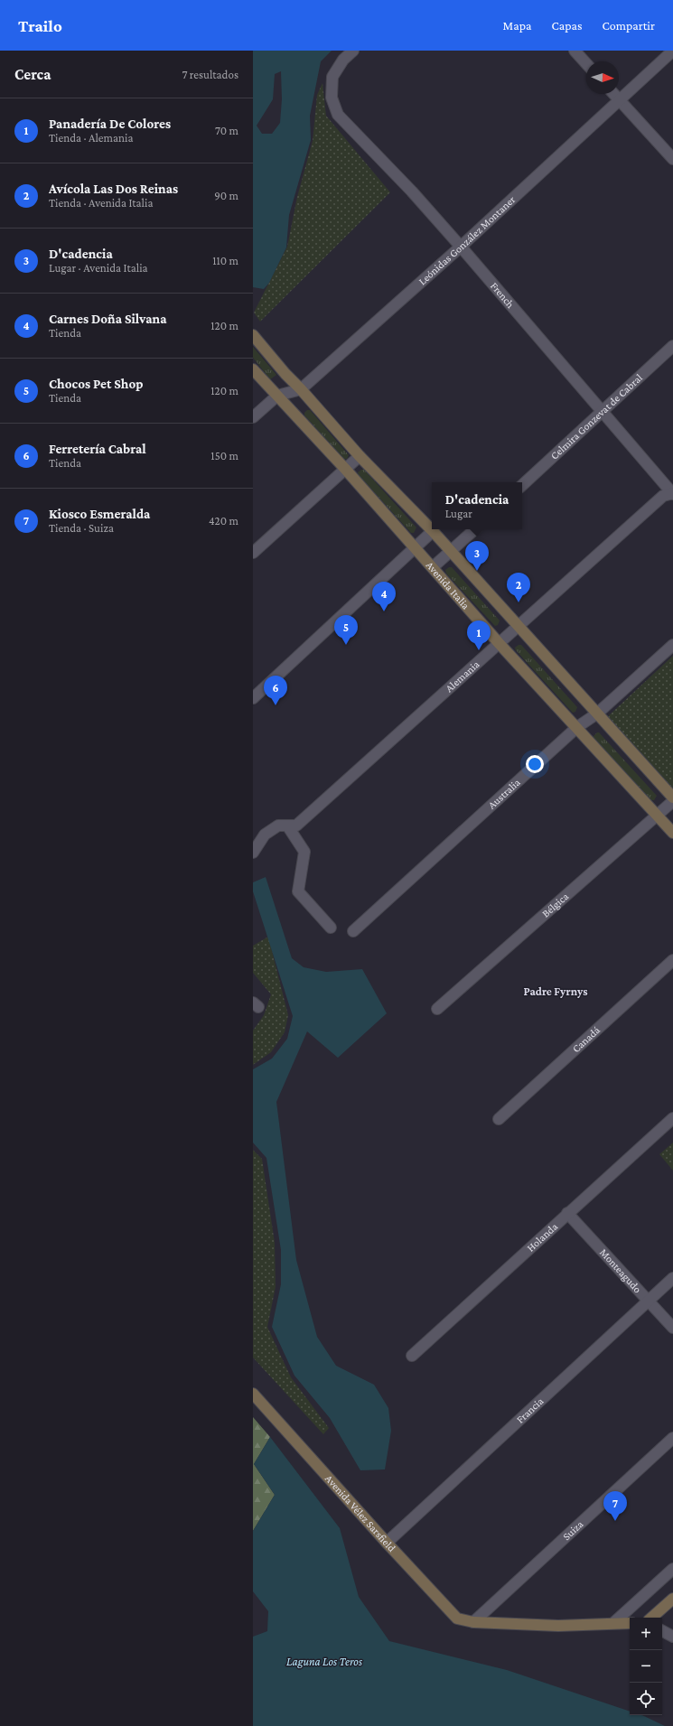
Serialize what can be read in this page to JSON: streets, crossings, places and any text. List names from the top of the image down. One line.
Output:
{"streets":{"main road":["Avenida Italia","Avenida Vélez Sarsfield"],"street":["Leónidas González Montaner","French","Celmira Gonzevat de Cabral","Alemania","Australia","Bélgica","Canadá","Holanda","Monteagudo","Francia","Suiza"]},"crossings":[["Leónidas González Montaner","French"],["Leónidas González Montaner","Avenida Italia"],["French","Celmira Gonzevat de Cabral"],["French","Alemania"],["Avenida Italia","Alemania"],["Avenida Italia","Australia"],["Avenida Italia","Bélgica"],["Holanda","Monteagudo"],["Monteagudo","Francia"],["Francia","Avenida Vélez Sarsfield"],["Avenida Vélez Sarsfield","Suiza"]],"districts":["Padre Fyrnys"],"water":["Laguna Los Teros"],"north":"right","page":{"header":"Trailo","nav":["Mapa","Capas","Compartir"],"heading":["Cerca","7 resultados"],"list":[{"mark":"1","name":"Panadería De Colores","note":"Tienda · Alemania","value":"70 m"},{"mark":"2","name":"Avícola Las Dos Reinas","note":"Tienda · Avenida Italia","value":"90 m"},{"mark":"3","name":"D'cadencia","note":"Lugar · Avenida Italia","value":"110 m"},{"mark":"4","name":"Carnes Doña Silvana","note":"Tienda","value":"120 m"},{"mark":"5","name":"Chocos Pet Shop","note":"Tienda","value":"120 m"},{"mark":"6","name":"Ferretería Cabral","note":"Tienda","value":"150 m"},{"mark":"7","name":"Kiosco Esmeralda","note":"Tienda · Suiza","value":"420 m"}],"popup":["D'cadencia","Lugar"],"pins":["3","2","4","5","1","6","7"],"map_buttons":["+","−"]}}
